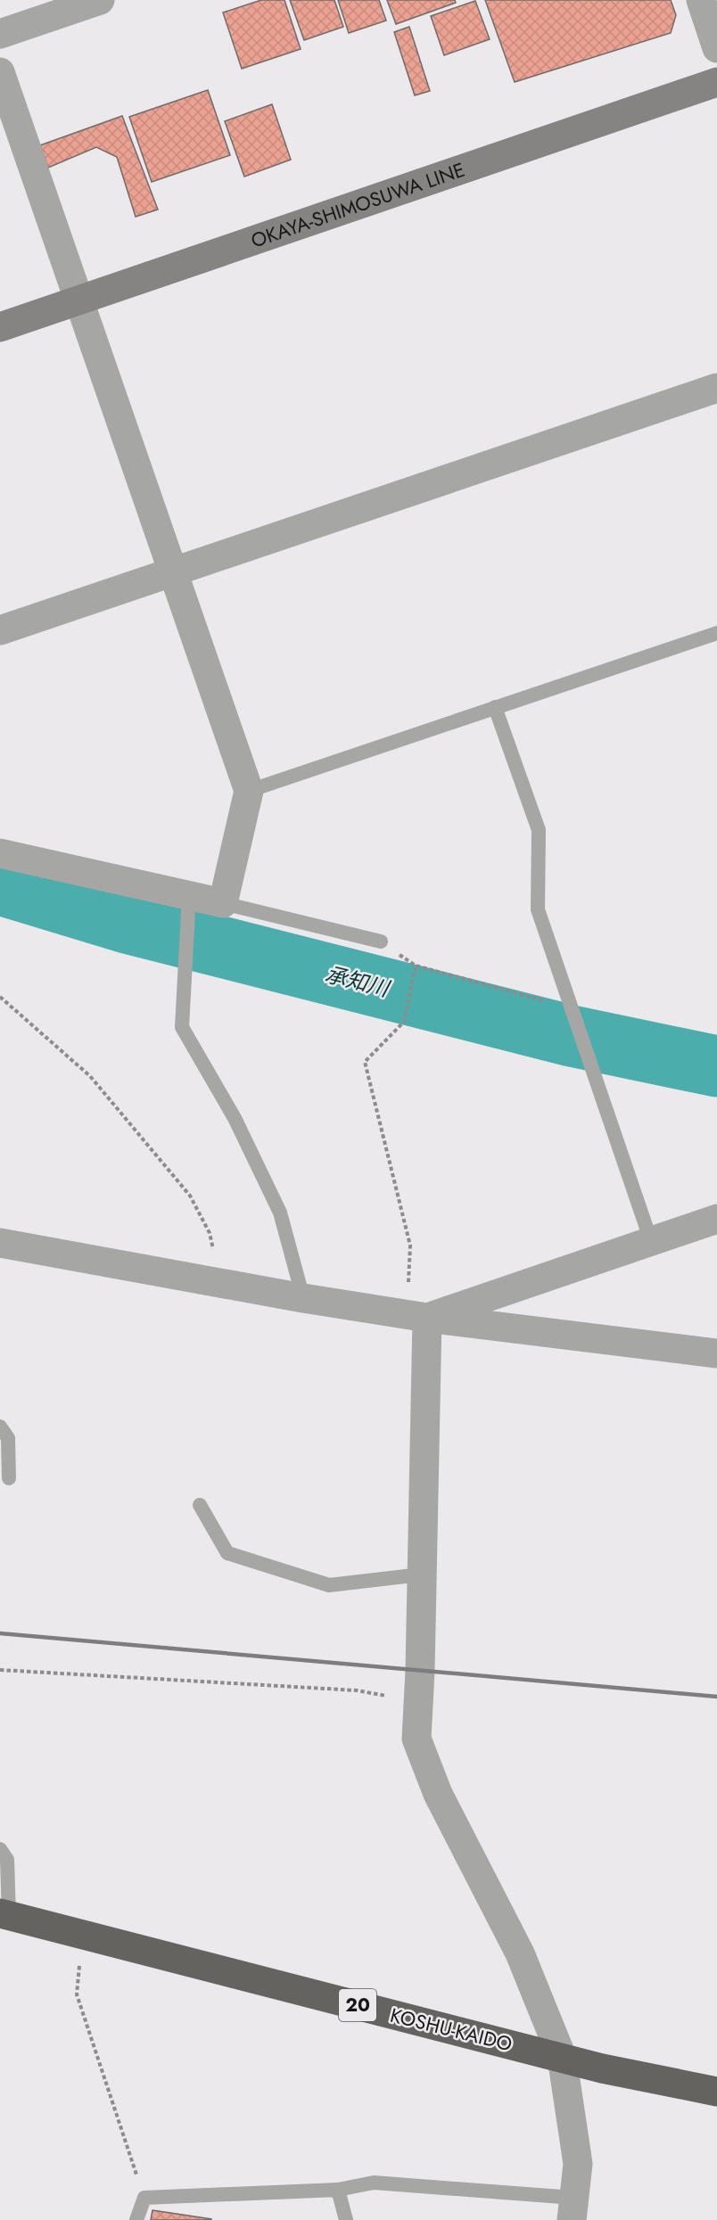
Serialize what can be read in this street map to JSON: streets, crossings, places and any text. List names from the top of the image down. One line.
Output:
{"streets":{"highway":["20","KOSHU-KAIDO"],"main road":["OKAYA-SHIMOSUWA LINE"]},"water":["承知川"]}
